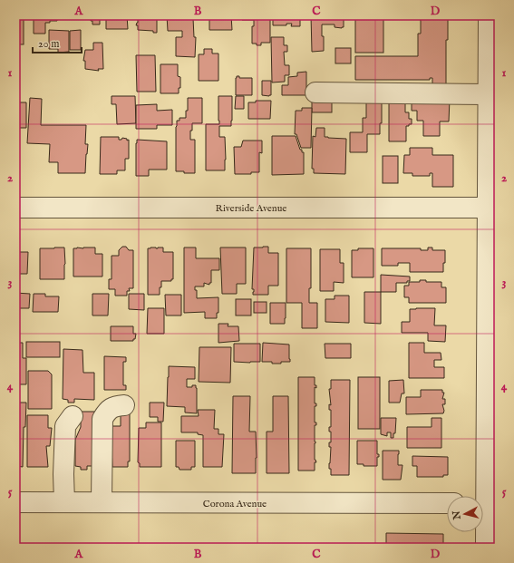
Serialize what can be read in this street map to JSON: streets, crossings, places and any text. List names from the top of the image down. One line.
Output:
{"streets":{"street":["Riverside Avenue","Corona Avenue"]},"scale_bar":"20 m","north":"left","grid":{"columns":["A","B","C","D"],"rows":["1","2","3","4","5"]}}
